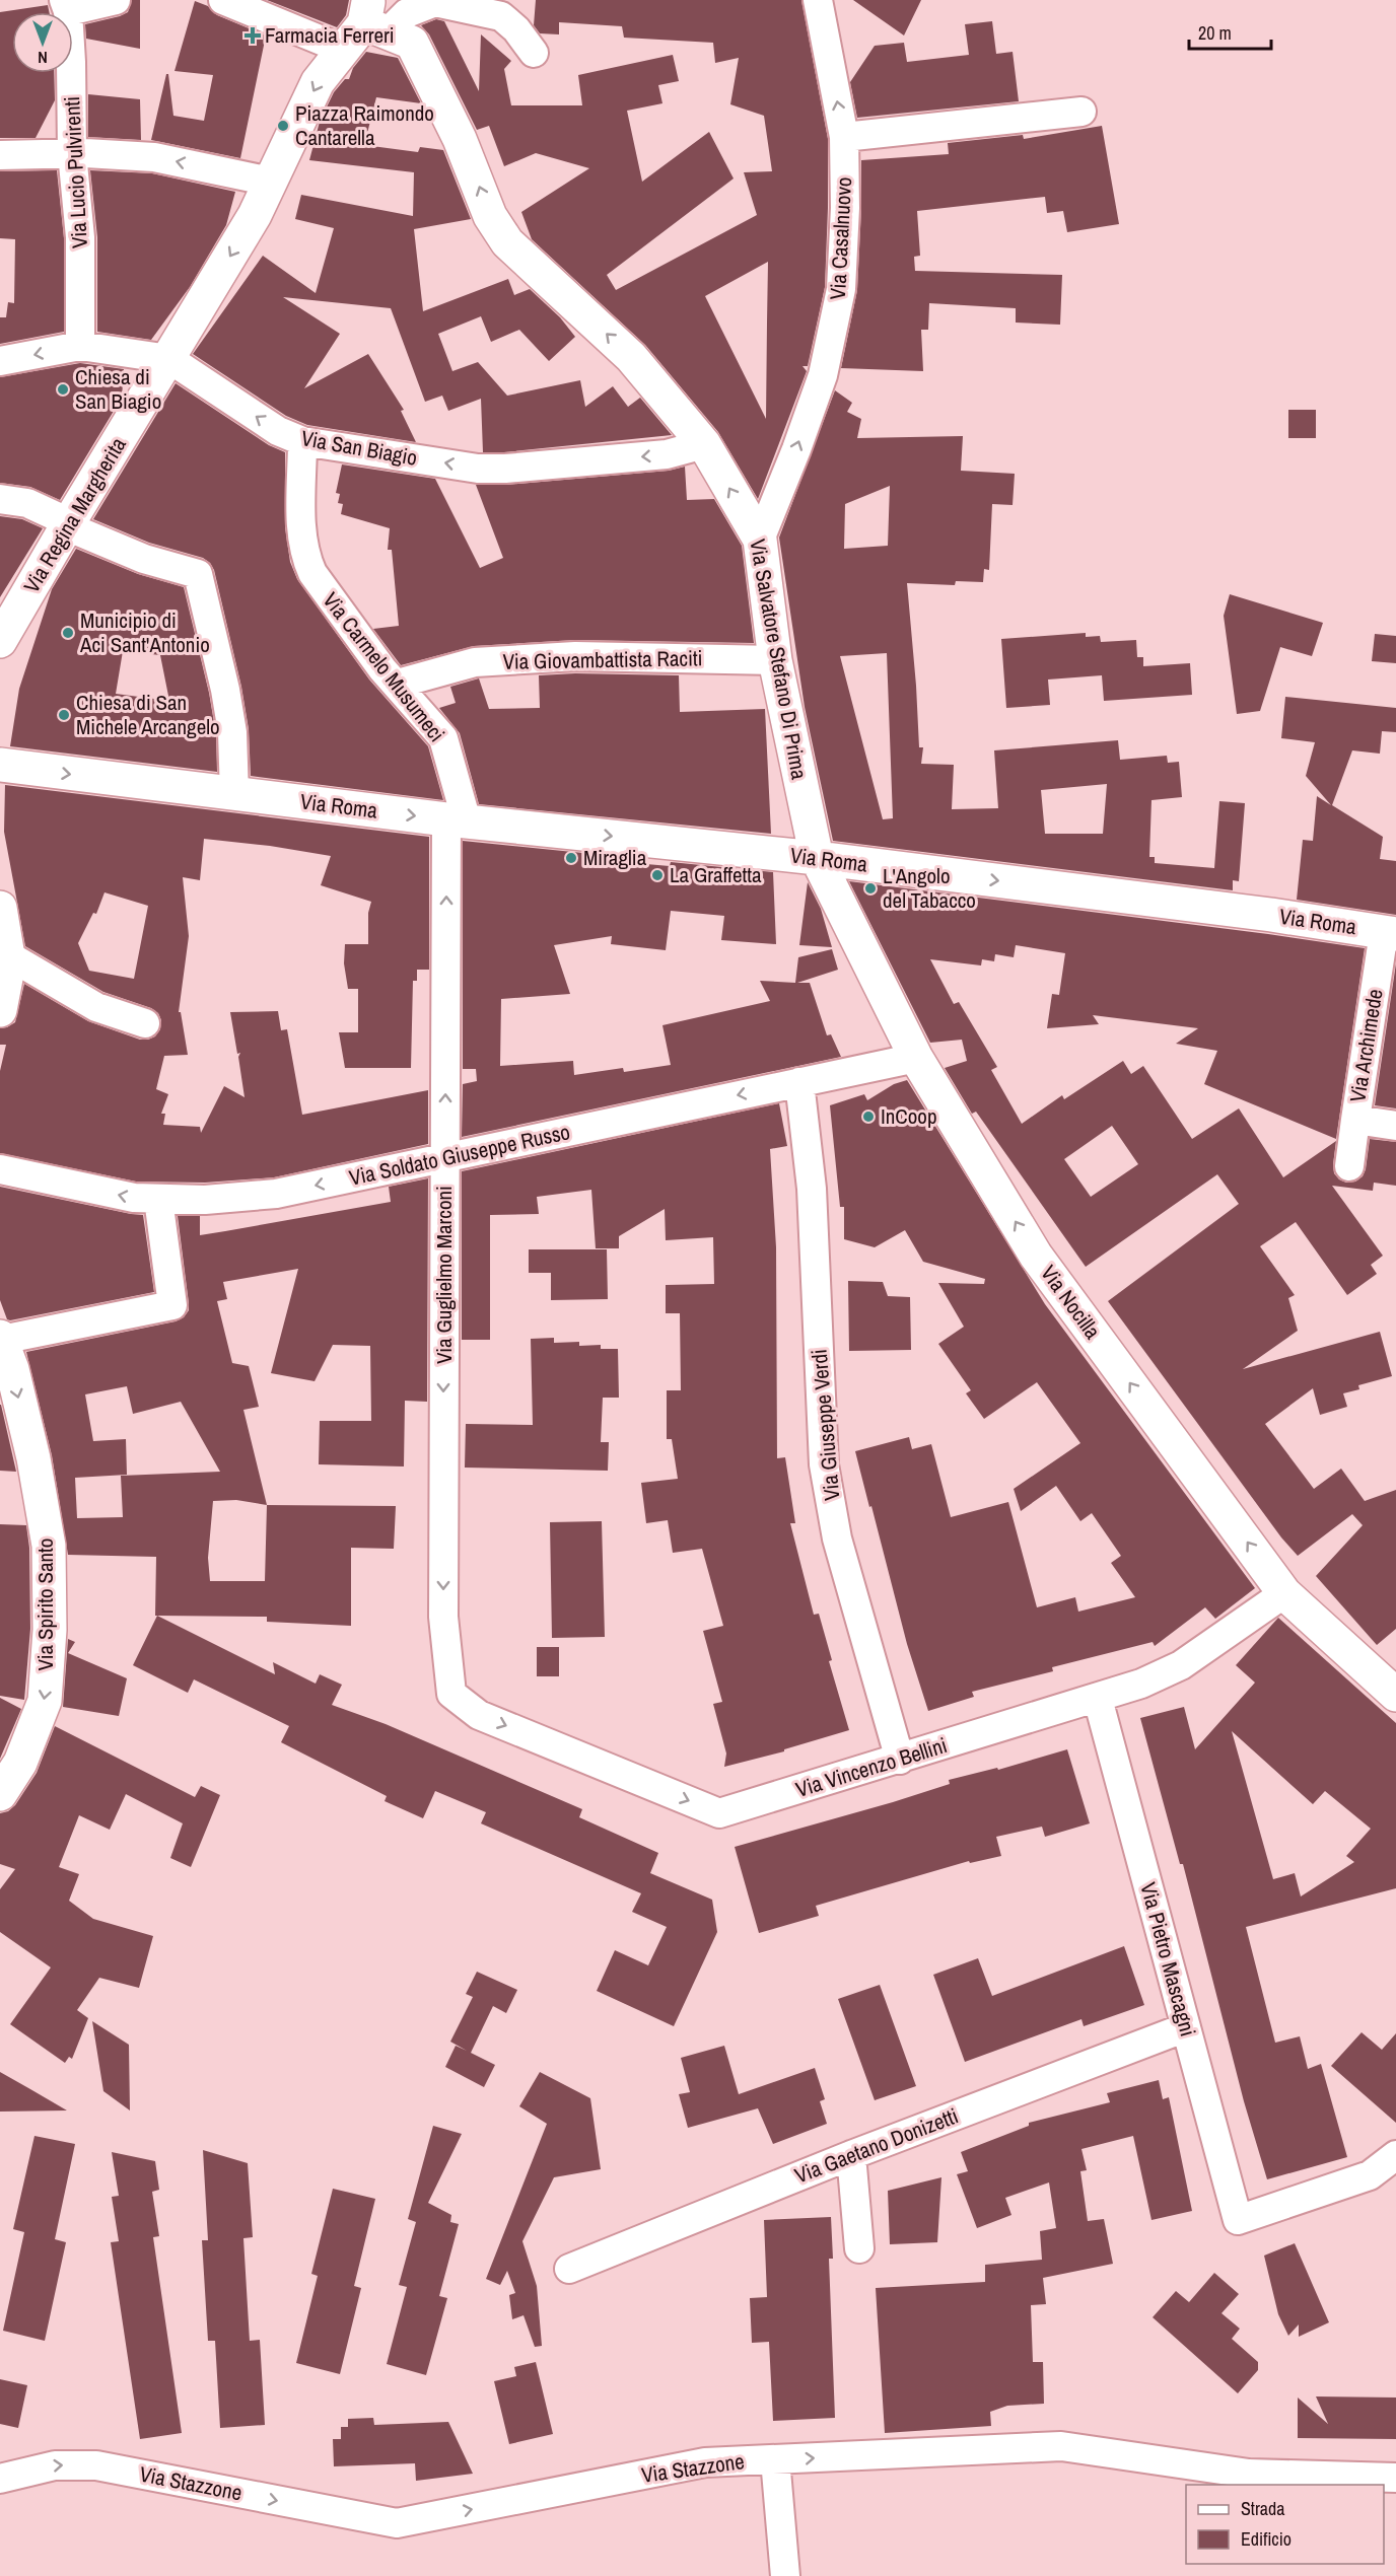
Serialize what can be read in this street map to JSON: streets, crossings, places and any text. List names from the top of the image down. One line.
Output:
{"streets":{"street":["Via Lucio Pulvirenti","Via Casalnuovo","Via San Biagio","Via Regina Margherita","Via Salvatore Stefano Di Prima","Via Giovambattista Raciti","Via Carmelo Musumeci","Via Roma","Via Archimede","Via Soldato Giuseppe Russo","Via Guglielmo Marconi","Via Nocilla","Via Giuseppe Verdi","Via Spirito Santo","Via Vincenzo Bellini","Via Pietro Mascagni","Via Gaetano Donizetti","Via Stazzone"]},"crossings":[["Via Lucio Pulvirenti","Via San Biagio"],["Via Casalnuovo","Via Salvatore Stefano Di Prima"],["Via San Biagio","Via Regina Margherita"],["Via San Biagio","Via Salvatore Stefano Di Prima"],["Via San Biagio","Via Carmelo Musumeci"],["Via Regina Margherita","Via Salvatore Stefano Di Prima"],["Via Salvatore Stefano Di Prima","Via Giovambattista Raciti"],["Via Salvatore Stefano Di Prima","Via Roma"],["Via Salvatore Stefano Di Prima","Via Nocilla"],["Via Giovambattista Raciti","Via Carmelo Musumeci"],["Via Carmelo Musumeci","Via Roma"],["Via Carmelo Musumeci","Via Guglielmo Marconi"],["Via Roma","Via Archimede"],["Via Roma","Via Guglielmo Marconi"],["Via Roma","Via Nocilla"],["Via Soldato Giuseppe Russo","Via Guglielmo Marconi"],["Via Soldato Giuseppe Russo","Via Nocilla"],["Via Soldato Giuseppe Russo","Via Giuseppe Verdi"],["Via Guglielmo Marconi","Via Vincenzo Bellini"],["Via Nocilla","Via Vincenzo Bellini"],["Via Giuseppe Verdi","Via Vincenzo Bellini"],["Via Vincenzo Bellini","Via Pietro Mascagni"],["Via Pietro Mascagni","Via Gaetano Donizetti"]],"one_way":["Via Casalnuovo","Via San Biagio","Via Regina Margherita","Via Salvatore Stefano Di Prima","Via Roma","Via Soldato Giuseppe Russo","Via Nocilla","Via Spirito Santo","Via Vincenzo Bellini","Via Stazzone"],"places":{"health":["Farmacia Ferreri"],"other":["Piazza Raimondo Cantarella","Chiesa di San Biagio","Municipio di Aci Sant'Antonio","Chiesa di San Michele Arcangelo","Miraglia","La Graffetta","L'Angolo del Tabacco","InCoop"]},"legend":["Strada","Edificio"],"scale_bar":"20 m","north":"bottom"}
